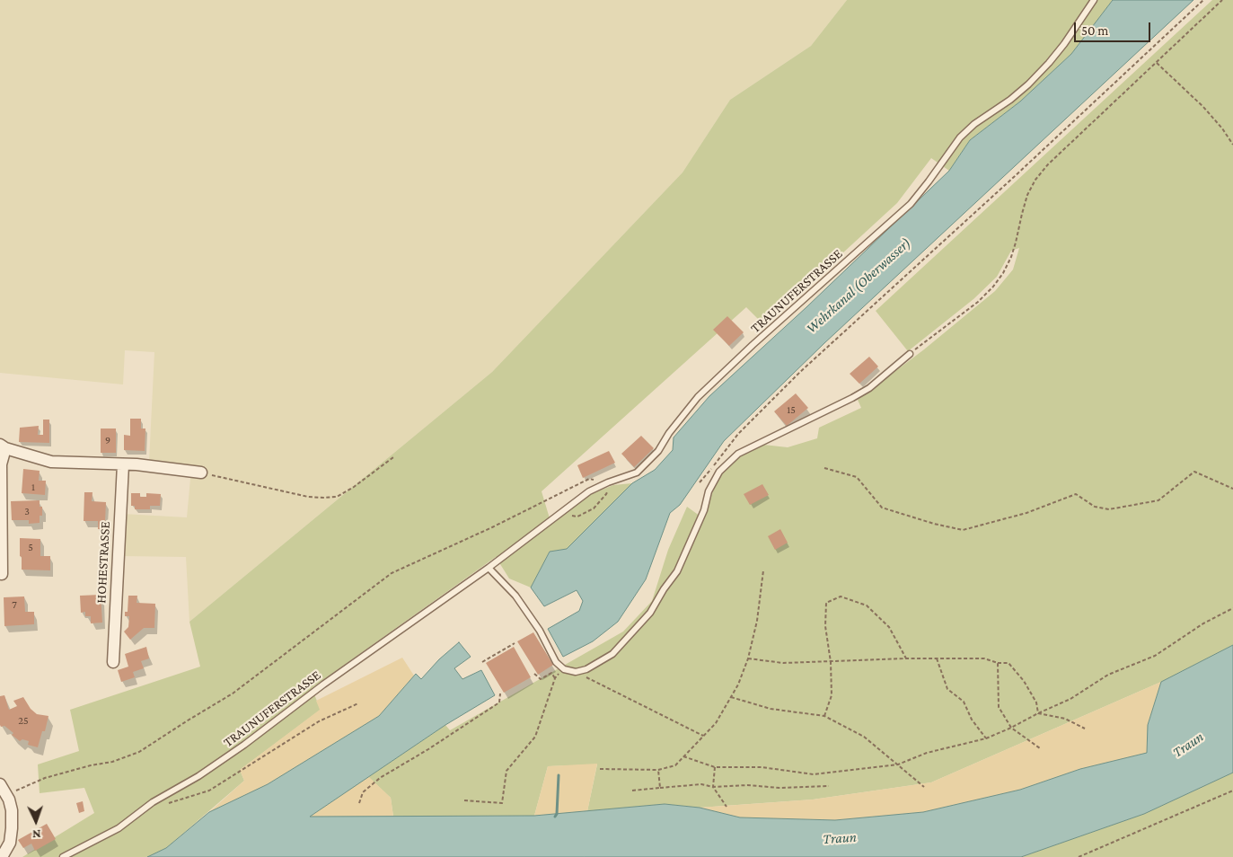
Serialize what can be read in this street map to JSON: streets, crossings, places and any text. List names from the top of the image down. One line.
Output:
{"streets":{"street":["HOHESTRASSE"],"lane":["TRAUNUFERSTRASSE"]},"water":["Wehrkanal (Oberwasser)","Traun"],"house_numbers":["15","9","1","3","5","7","25"],"scale_bar":"50 m","north":"bottom"}
